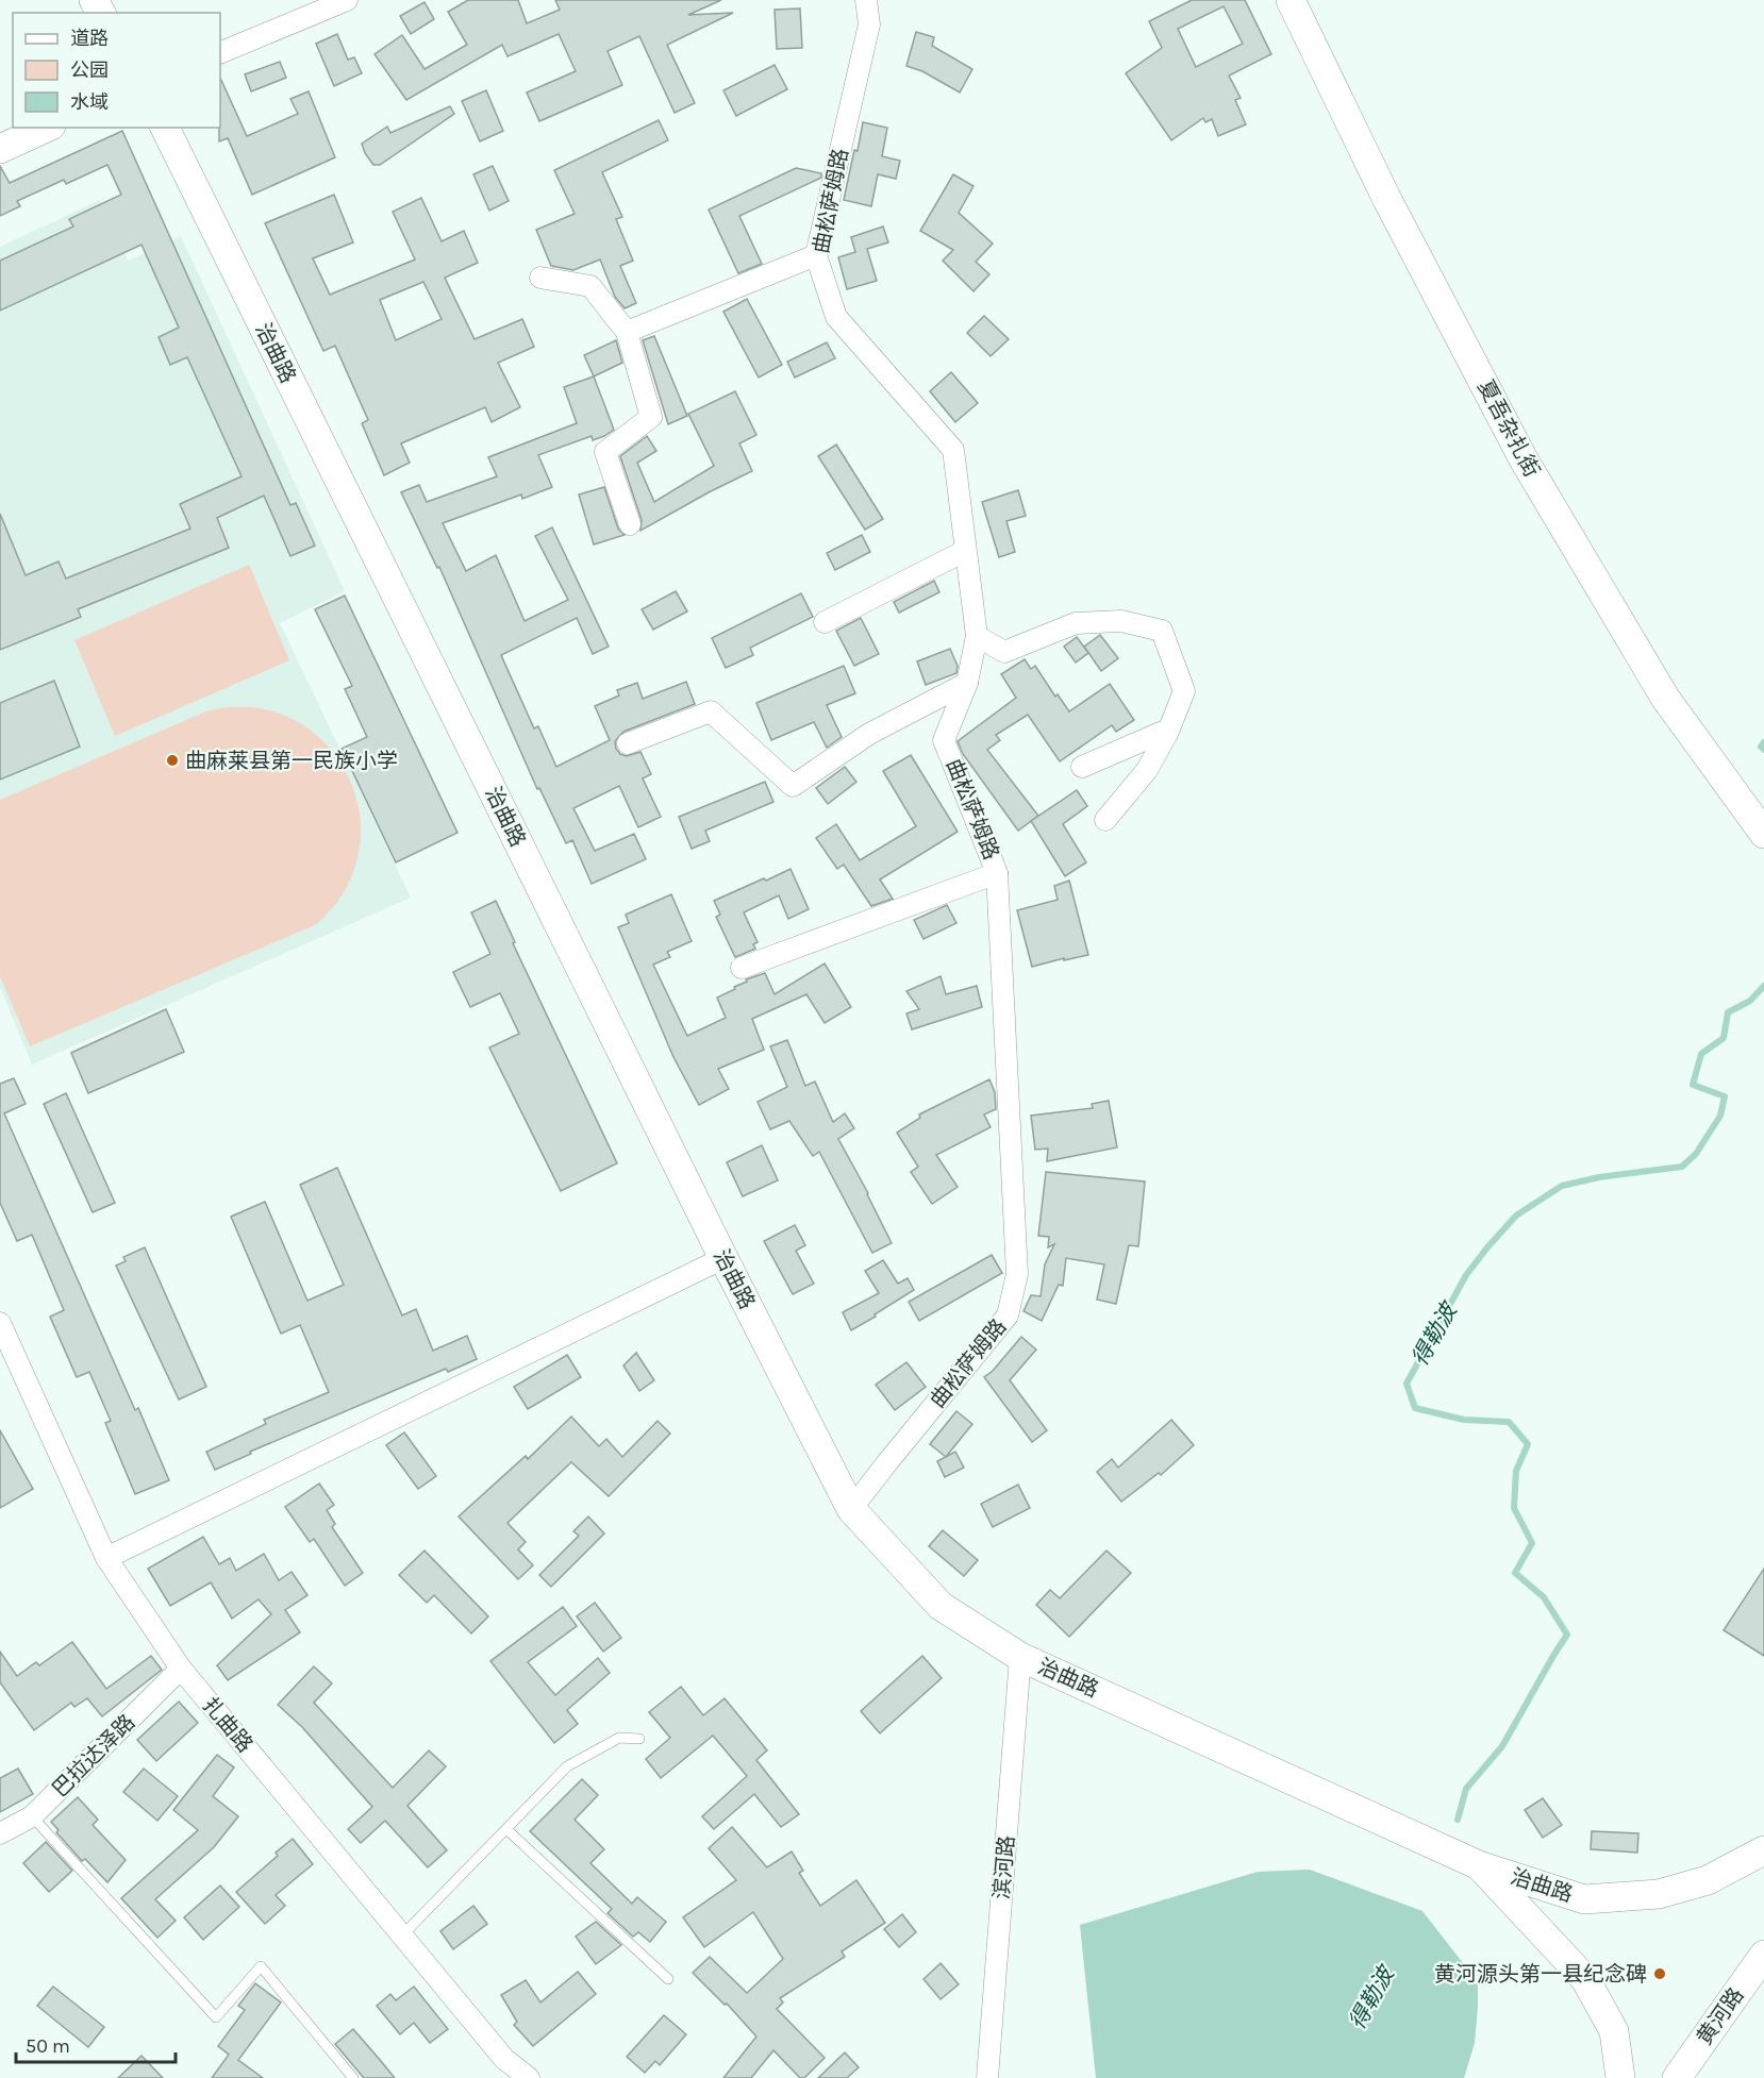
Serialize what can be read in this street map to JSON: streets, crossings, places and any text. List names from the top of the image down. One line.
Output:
{"streets":{"main road":["治曲路","夏吾杂扎街","黄河路"],"street":["曲松萨姆路","扎曲路","巴拉达泽路","滨河路"]},"crossings":[["曲松萨姆路","治曲路"],["治曲路","滨河路"],["扎曲路","巴拉达泽路"]],"water":["得勒波"],"places":["曲麻莱县第一民族小学","黄河源头第一县纪念碑"],"legend":["道路","公园","水域"],"scale_bar":"50 m"}
